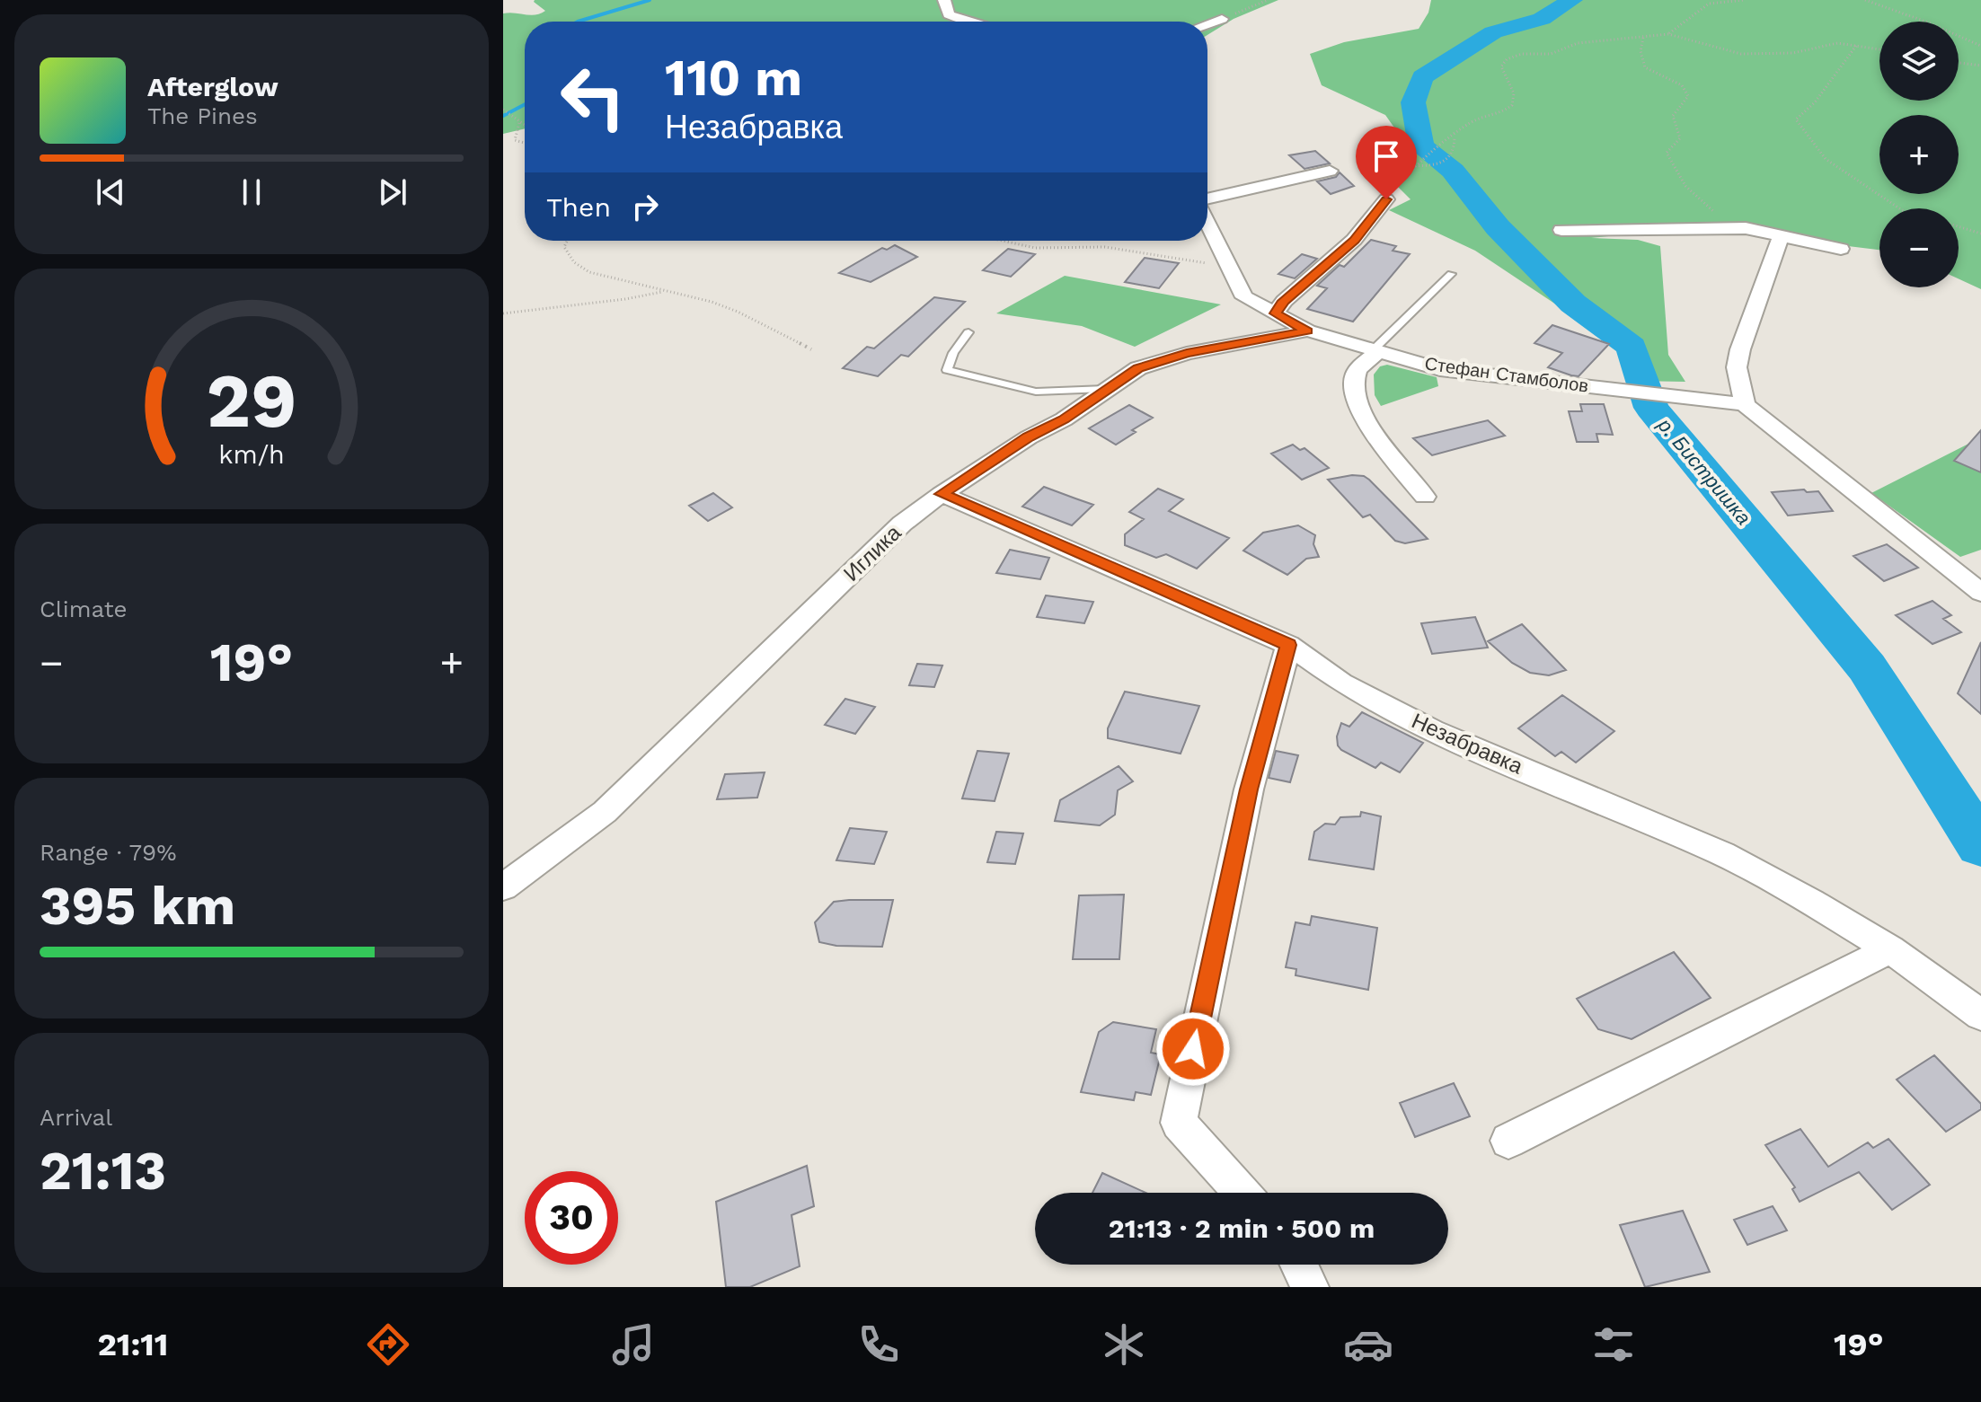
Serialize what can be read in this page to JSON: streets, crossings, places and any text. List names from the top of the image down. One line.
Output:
{"streets":{"street":["Стефан Стамболов","Иглика","Незабравка"]},"crossings":[["Стефан Стамболов","Иглика"],["Иглика","Незабравка"]],"water":["р. Бистришка"],"page":{"map_buttons":["+","−"],"turn":["110 m","Незабравка"],"song":["Afterglow","The Pines"],"then":"Then","tile":["Climate",["Range · 79%","395 km"],["Arrival","21:13"]],"heat":["−","19°","+"],"limit":"30","trip":"21:13 · 2 min · 500 m","tabs":["21:11","19°"],"gauge":["29","km/h"]}}
